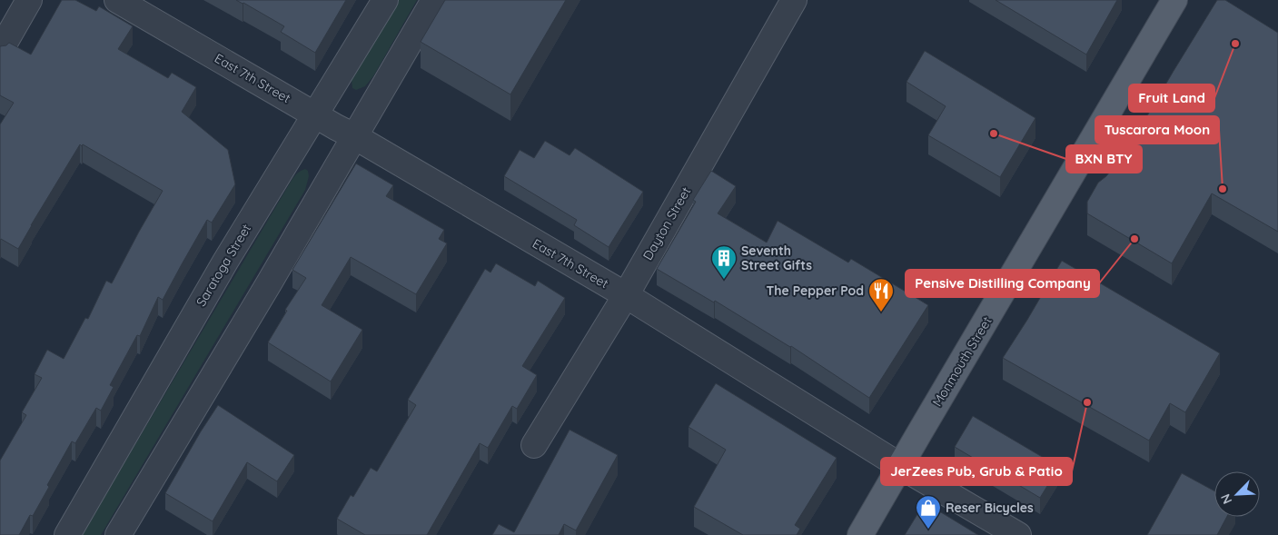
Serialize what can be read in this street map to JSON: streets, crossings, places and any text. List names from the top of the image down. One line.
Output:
{"streets":{"main road":["Monmouth Street"],"street":["East 7th Street","Dayton Street","Saratoga Street"]},"crossings":[["East 7th Street","Dayton Street"],["East 7th Street","Saratoga Street"],["East 7th Street","Monmouth Street"]],"places":{"other":["Fruit Land","BXN BTY","Tuscarora Moon","Pensive Distilling Company","JerZees Pub, Grub & Patio"],"building":["Seventh Street Gifts"],"restaurant":["The Pepper Pod"],"shop":["Reser Bicycles"]},"north":"bottom left"}
